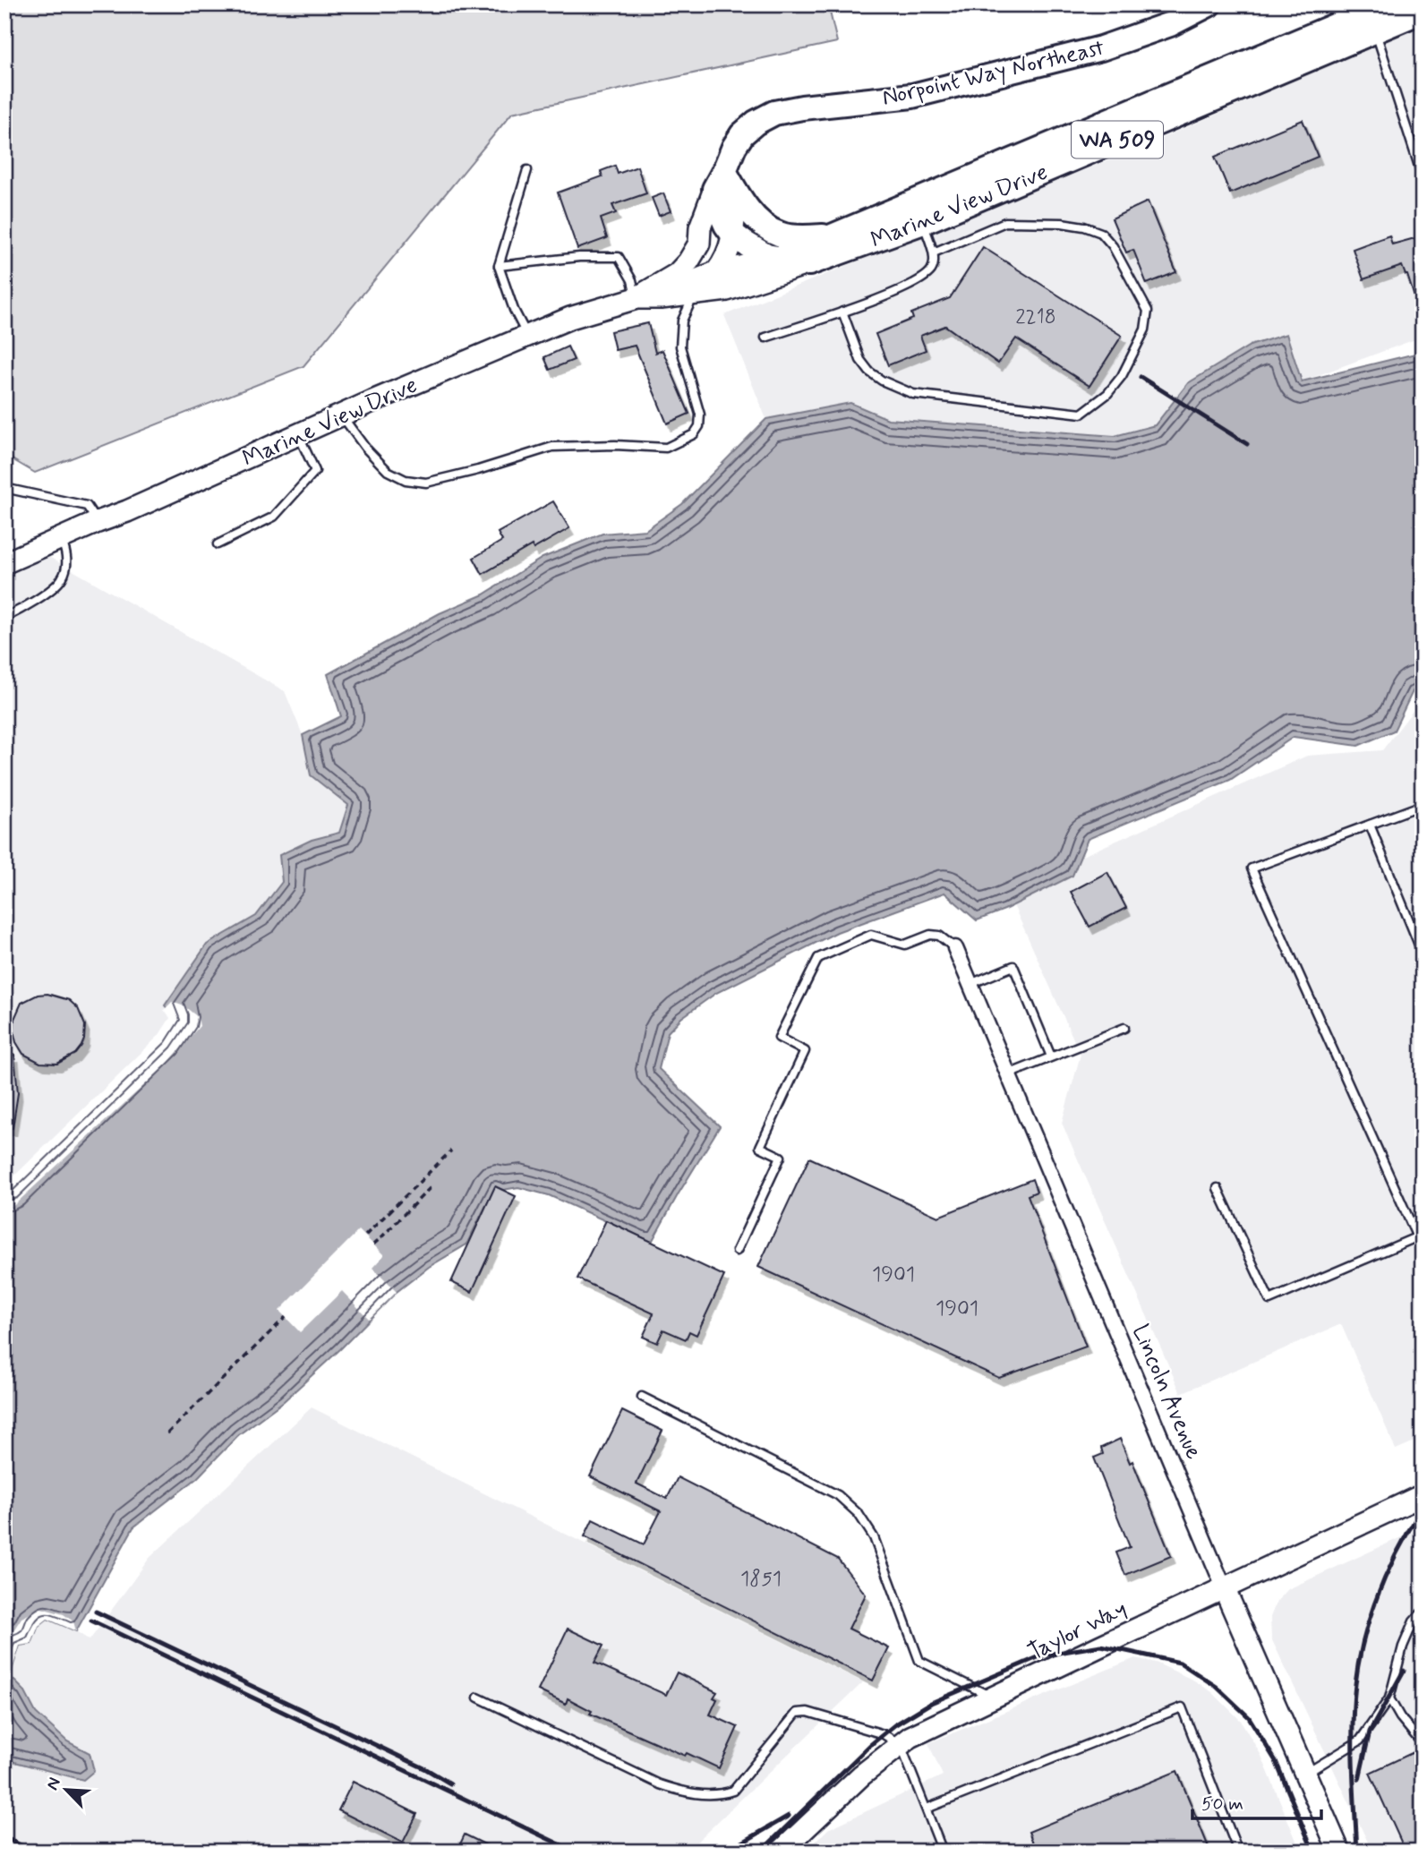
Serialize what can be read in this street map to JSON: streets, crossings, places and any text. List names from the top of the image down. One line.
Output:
{"streets":{"main road":["Norpoint Way Northeast","WA 509","Marine View Drive","Lincoln Avenue","Taylor Way"]},"crossings":[["Lincoln Avenue","Taylor Way"]],"house_numbers":["2218","1901","1901","1851"],"scale_bar":"50 m","north":"top left"}
